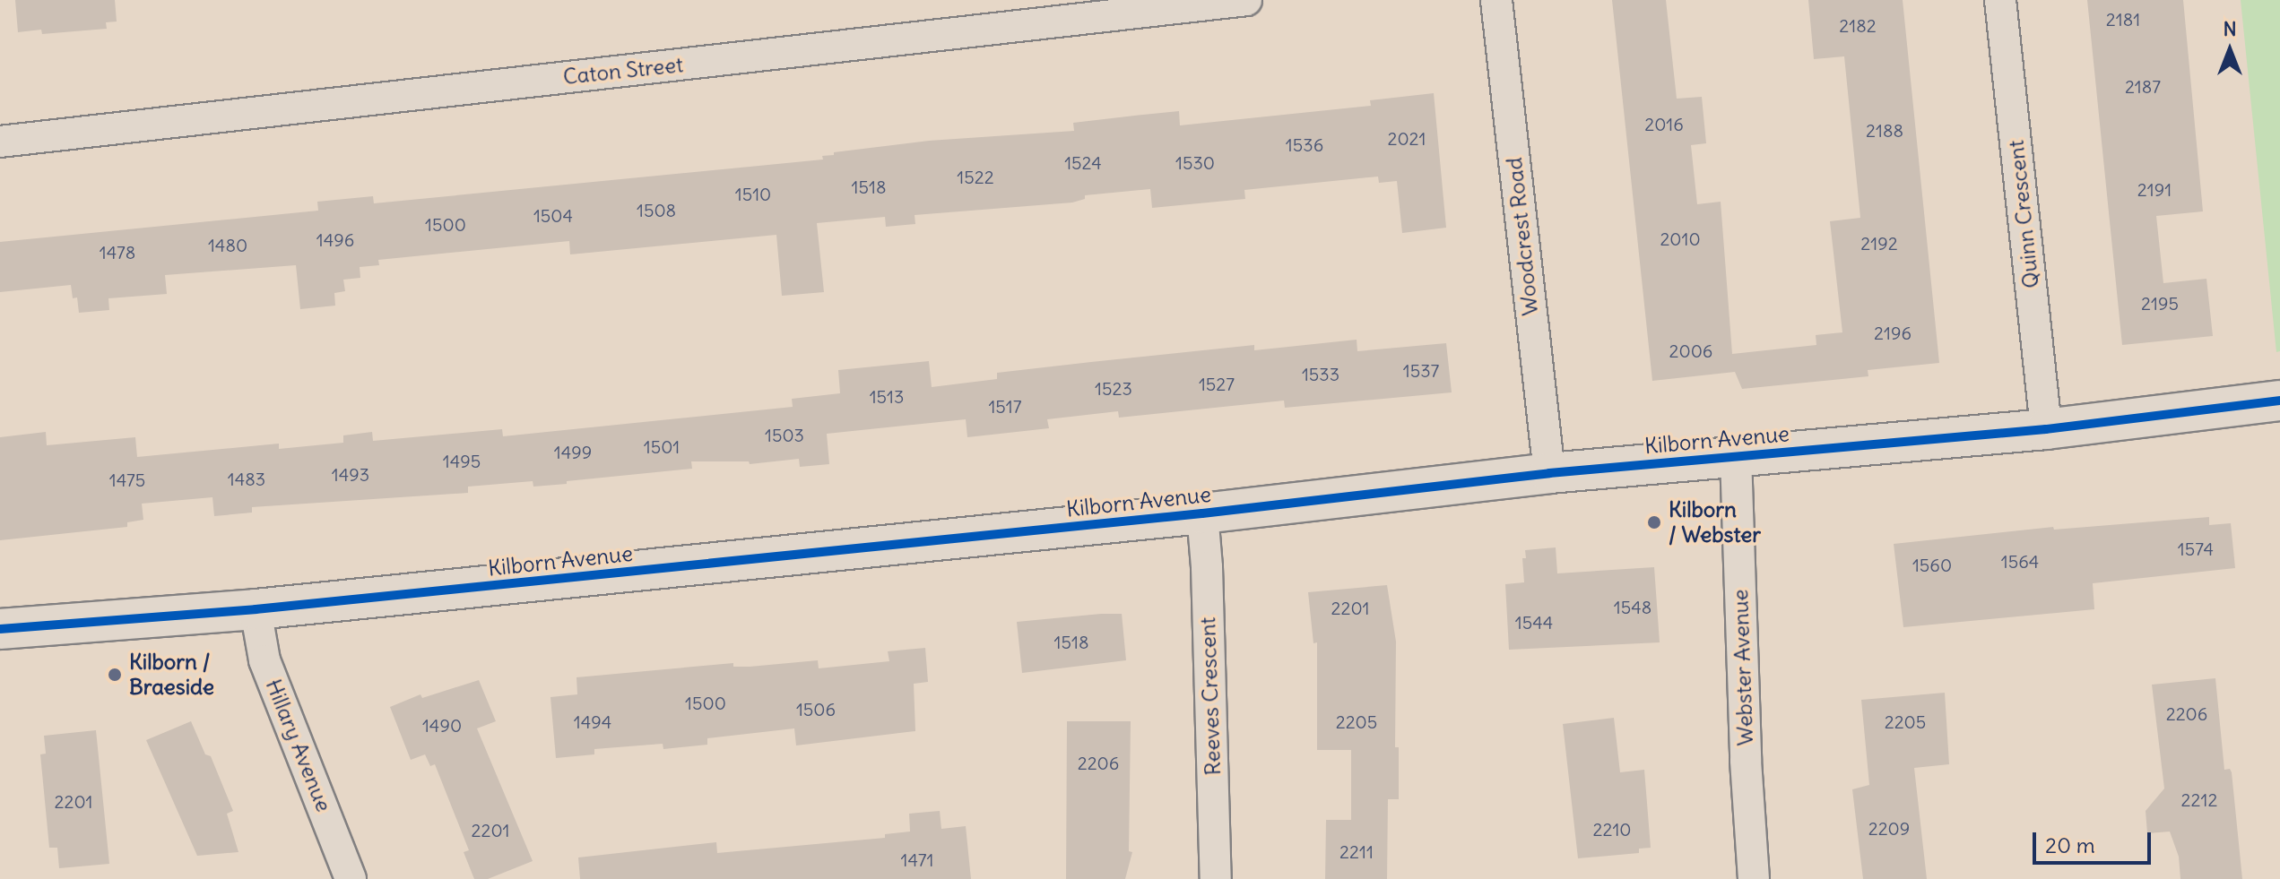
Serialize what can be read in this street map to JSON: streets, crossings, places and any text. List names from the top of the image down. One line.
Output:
{"streets":{"street":["Caton Street","Quinn Crescent","Woodcrest Road","Kilborn Avenue","Webster Avenue","Reeves Crescent","Hillary Avenue"]},"crossings":[["Quinn Crescent","Kilborn Avenue"],["Woodcrest Road","Kilborn Avenue"],["Kilborn Avenue","Webster Avenue"],["Kilborn Avenue","Reeves Crescent"],["Kilborn Avenue","Hillary Avenue"]],"places":["Kilborn / Webster","Kilborn / Braeside"],"house_numbers":["2181","2182","2187","2016","2188","2021","1536","1524","1530","1522","1518","2191","1510","1508","1504","1500","2010","1496","2192","1480","1478","2195","2196","2006","1537","1533","1527","1523","1513","1517","1503","1501","1499","1495","1493","1483","1475","1574","1564","1560","1548","2201","1544","1518","1500","1506","2206","1494","2205","2205","1490","2206","2212","2201","2209","2210","2201","2211","1471"],"scale_bar":"20 m","north":"top"}
